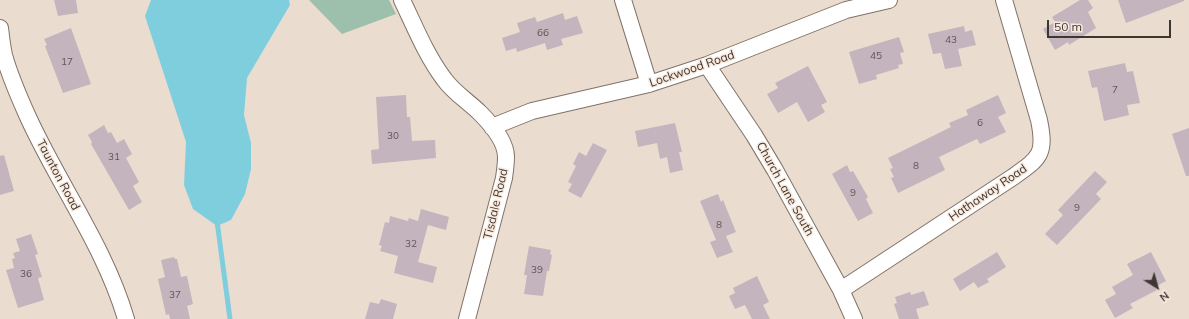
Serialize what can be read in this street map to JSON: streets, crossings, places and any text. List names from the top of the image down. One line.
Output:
{"streets":{"street":["Lockwood Road","Taunton Road","Church Lane South","Hathaway Road","Tisdale Road"]},"crossings":[["Lockwood Road","Church Lane South"],["Lockwood Road","Tisdale Road"],["Church Lane South","Hathaway Road"]],"house_numbers":["66","43","45","17","7","6","30","31","8","9","9","8","32","39","36","37"],"scale_bar":"50 m","north":"bottom right"}
